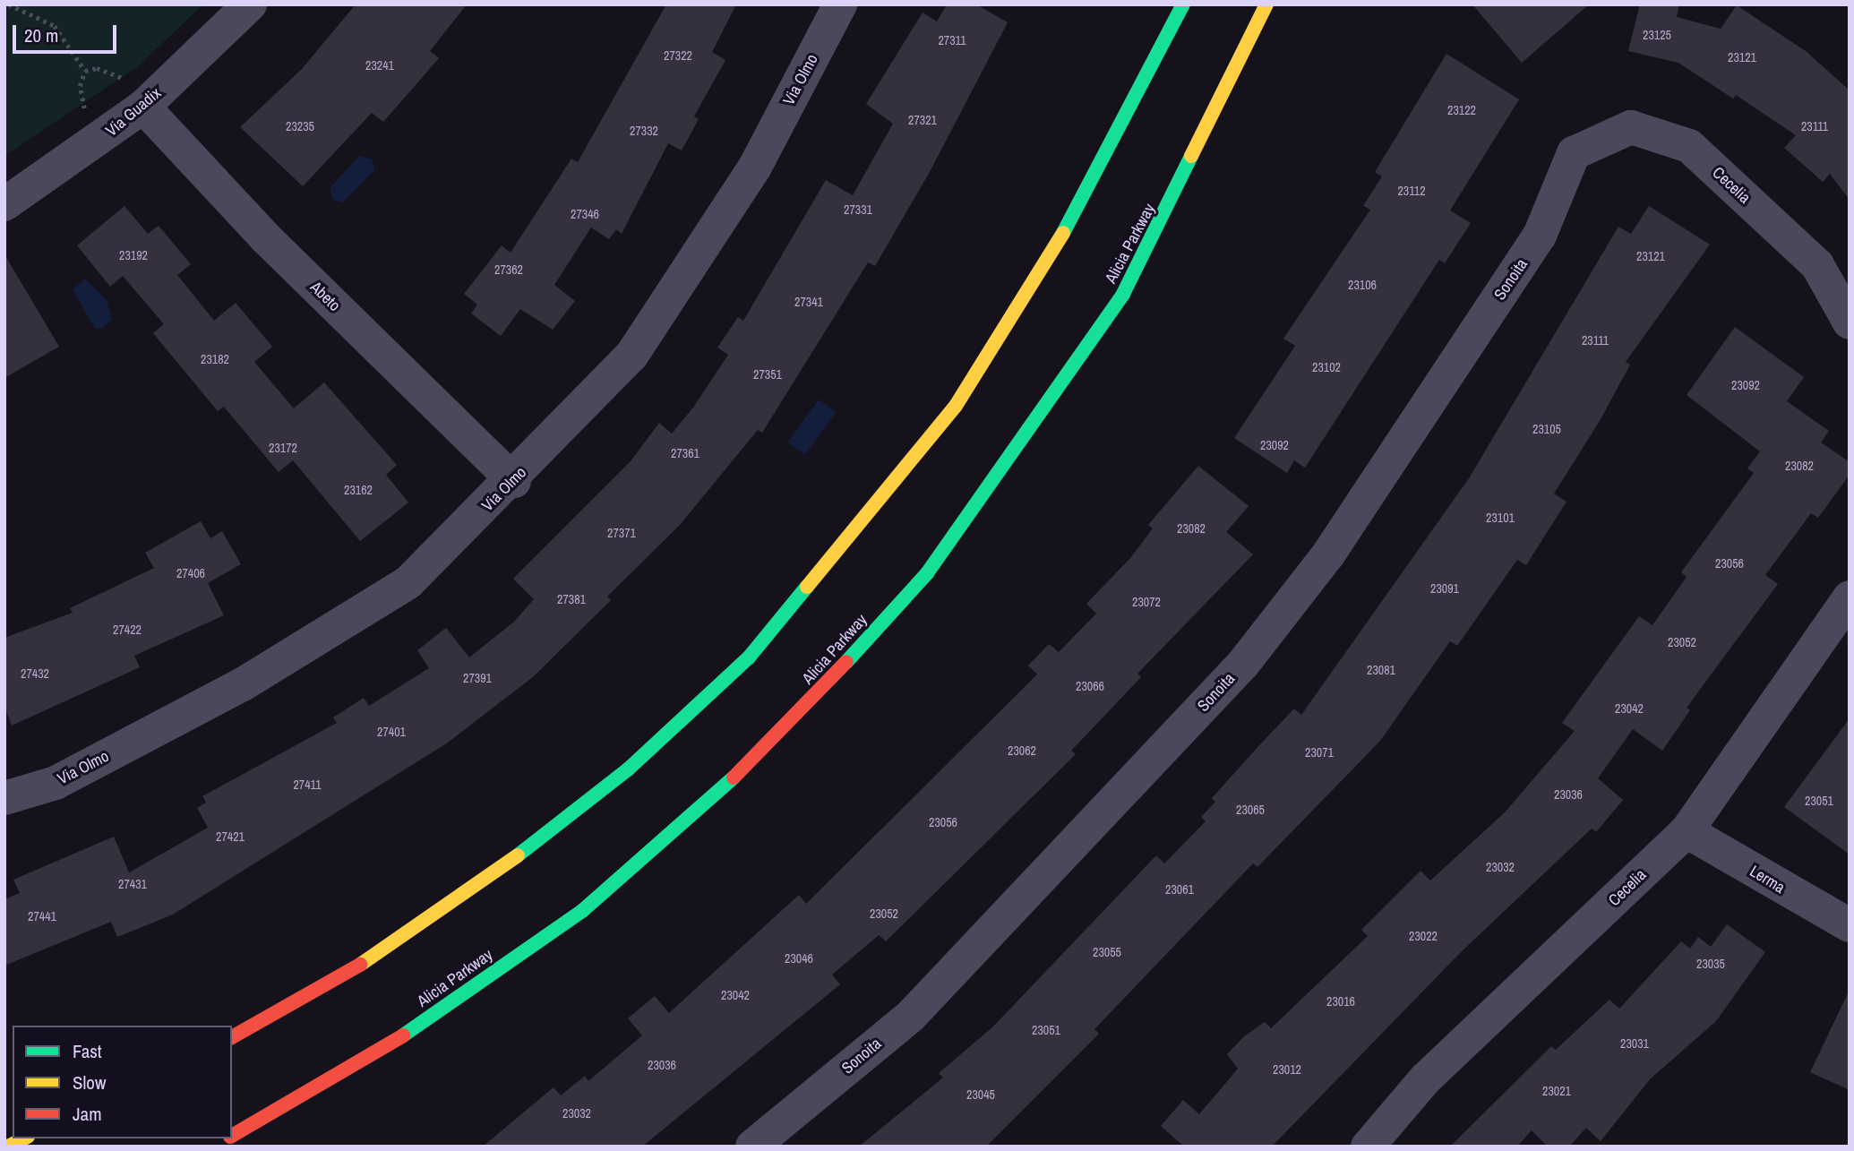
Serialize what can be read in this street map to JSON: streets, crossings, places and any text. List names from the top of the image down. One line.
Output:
{"streets":{"main road":["Alicia Parkway"],"street":["Via Olmo","Via Guadix","Cecelia","Sonoita","Abeto","Lerma"]},"crossings":[["Via Olmo","Abeto"],["Via Guadix","Abeto"],["Cecelia","Sonoita"],["Cecelia","Lerma"]],"house_numbers":["23125","27311","27322","23121","23241","23122","27321","23235","23111","27332","23112","27331","27346","23192","23121","27362","23106","27341","23111","23182","23102","27351","23092","23105","23092","23172","27361","23082","23162","23101","23082","27371","23056","27406","23091","27381","23072","27422","23052","23081","27432","27391","23066","23042","27401","23062","23071","27411","23036","23051","23065","23056","27421","23032","27431","23061","23052","27441","23022","23055","23046","23035","23042","23016","23051","23031","23036","23012","23021","23045","23032"],"legend":["Fast","Slow","Jam"],"scale_bar":"20 m"}
